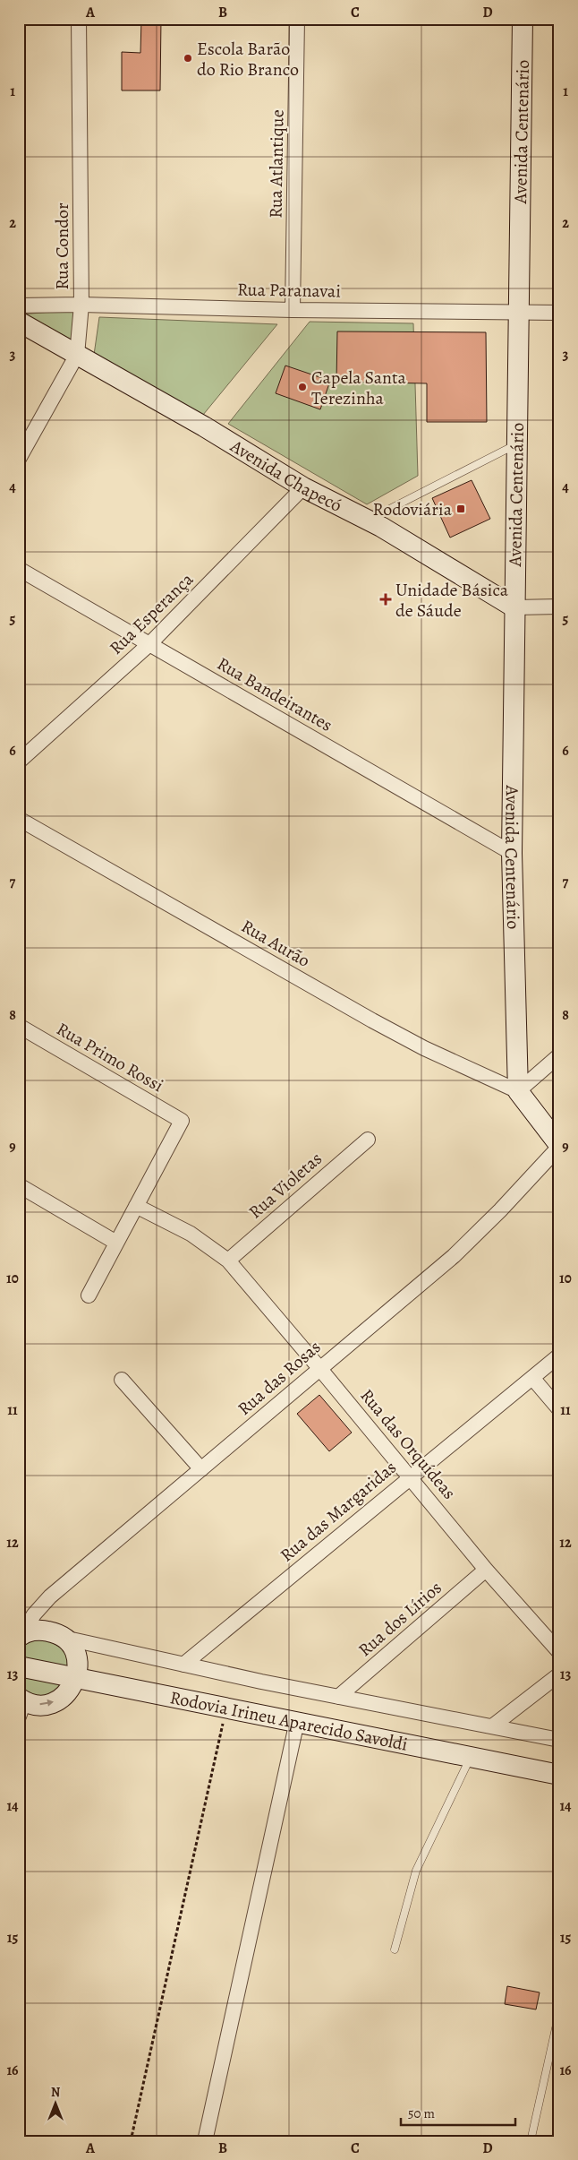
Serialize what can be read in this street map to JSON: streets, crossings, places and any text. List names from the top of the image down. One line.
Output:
{"streets":{"street":["Avenida Centenário","Rua Atlantique","Rua Condor","Rua Paranavai","Avenida Chapecó","Rua Esperança","Rua Bandeirantes","Rua Aurão","Rua Primo Rossi","Rua Violetas","Rua das Rosas","Rua das Orquídeas","Rua das Margaridas","Rua dos Lírios","Rodovia Irineu Aparecido Savoldi"]},"crossings":[["Avenida Centenário","Rua Paranavai"],["Avenida Centenário","Avenida Chapecó"],["Avenida Centenário","Rua Bandeirantes"],["Avenida Centenário","Rua Aurão"],["Rua Atlantique","Rua Paranavai"],["Rua Condor","Rua Paranavai"],["Rua Condor","Avenida Chapecó"],["Avenida Chapecó","Rua Esperança"],["Rua Esperança","Rua Bandeirantes"],["Rua Primo Rossi","Rua das Orquídeas"],["Rua Violetas","Rua das Orquídeas"],["Rua das Rosas","Rua das Orquídeas"],["Rua das Orquídeas","Rua das Margaridas"],["Rua das Orquídeas","Rua dos Lírios"]],"places":{"other":["Escola Barão do Rio Branco","Capela Santa Terezinha"],"transit":["Rodoviária"],"health":["Unidade Básica de Sáude"]},"scale_bar":"50 m","north":"top","grid":{"columns":["A","B","C","D"],"rows":["1","2","3","4","5","6","7","8","9","10","11","12","13","14","15","16"]}}
